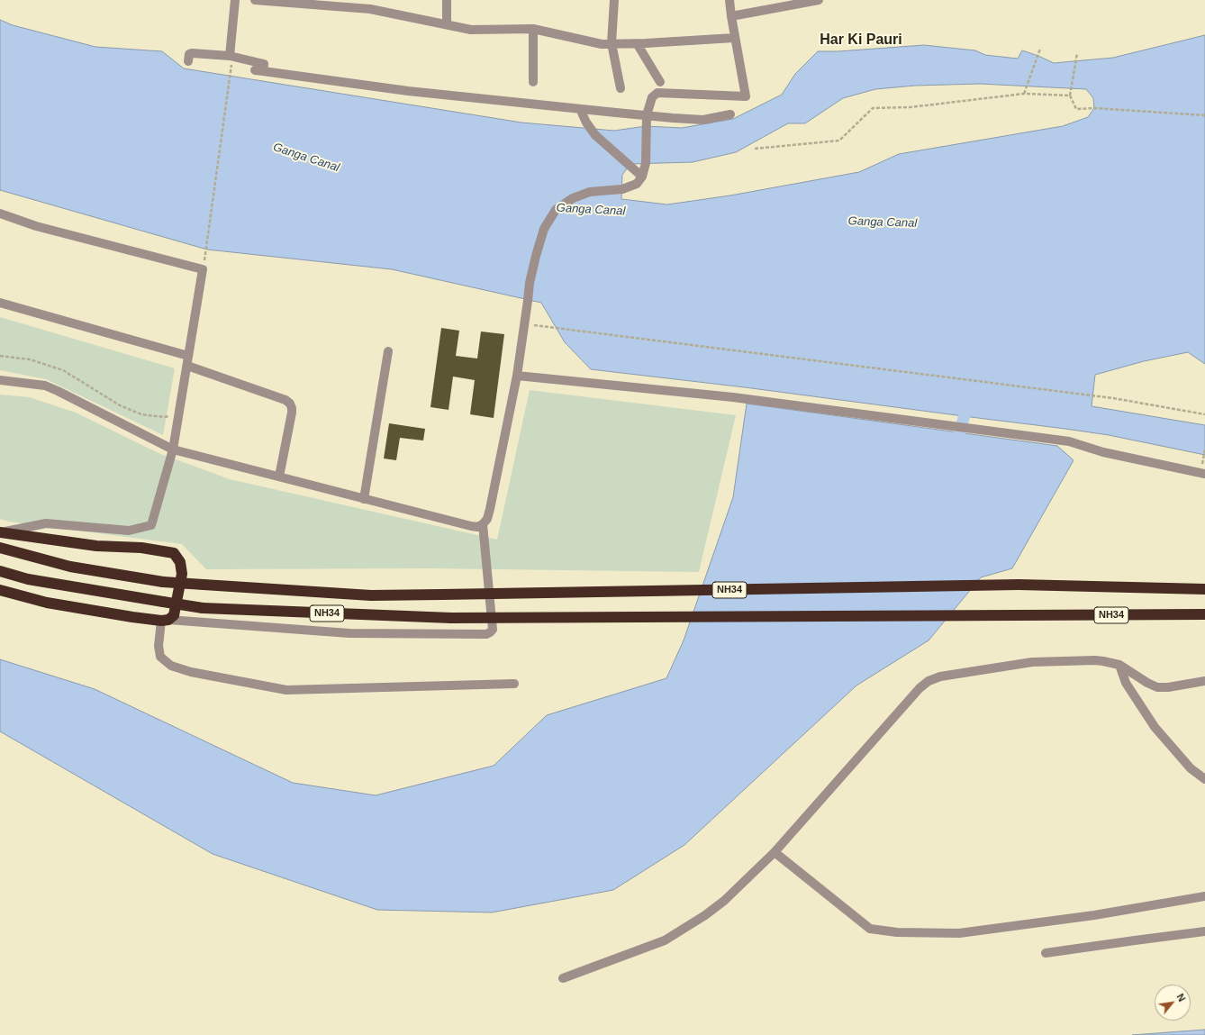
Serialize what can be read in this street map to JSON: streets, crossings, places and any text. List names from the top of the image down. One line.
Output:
{"streets":{"highway":["NH34"]},"districts":["Har Ki Pauri"],"water":["Ganga Canal"],"north":"top right"}
